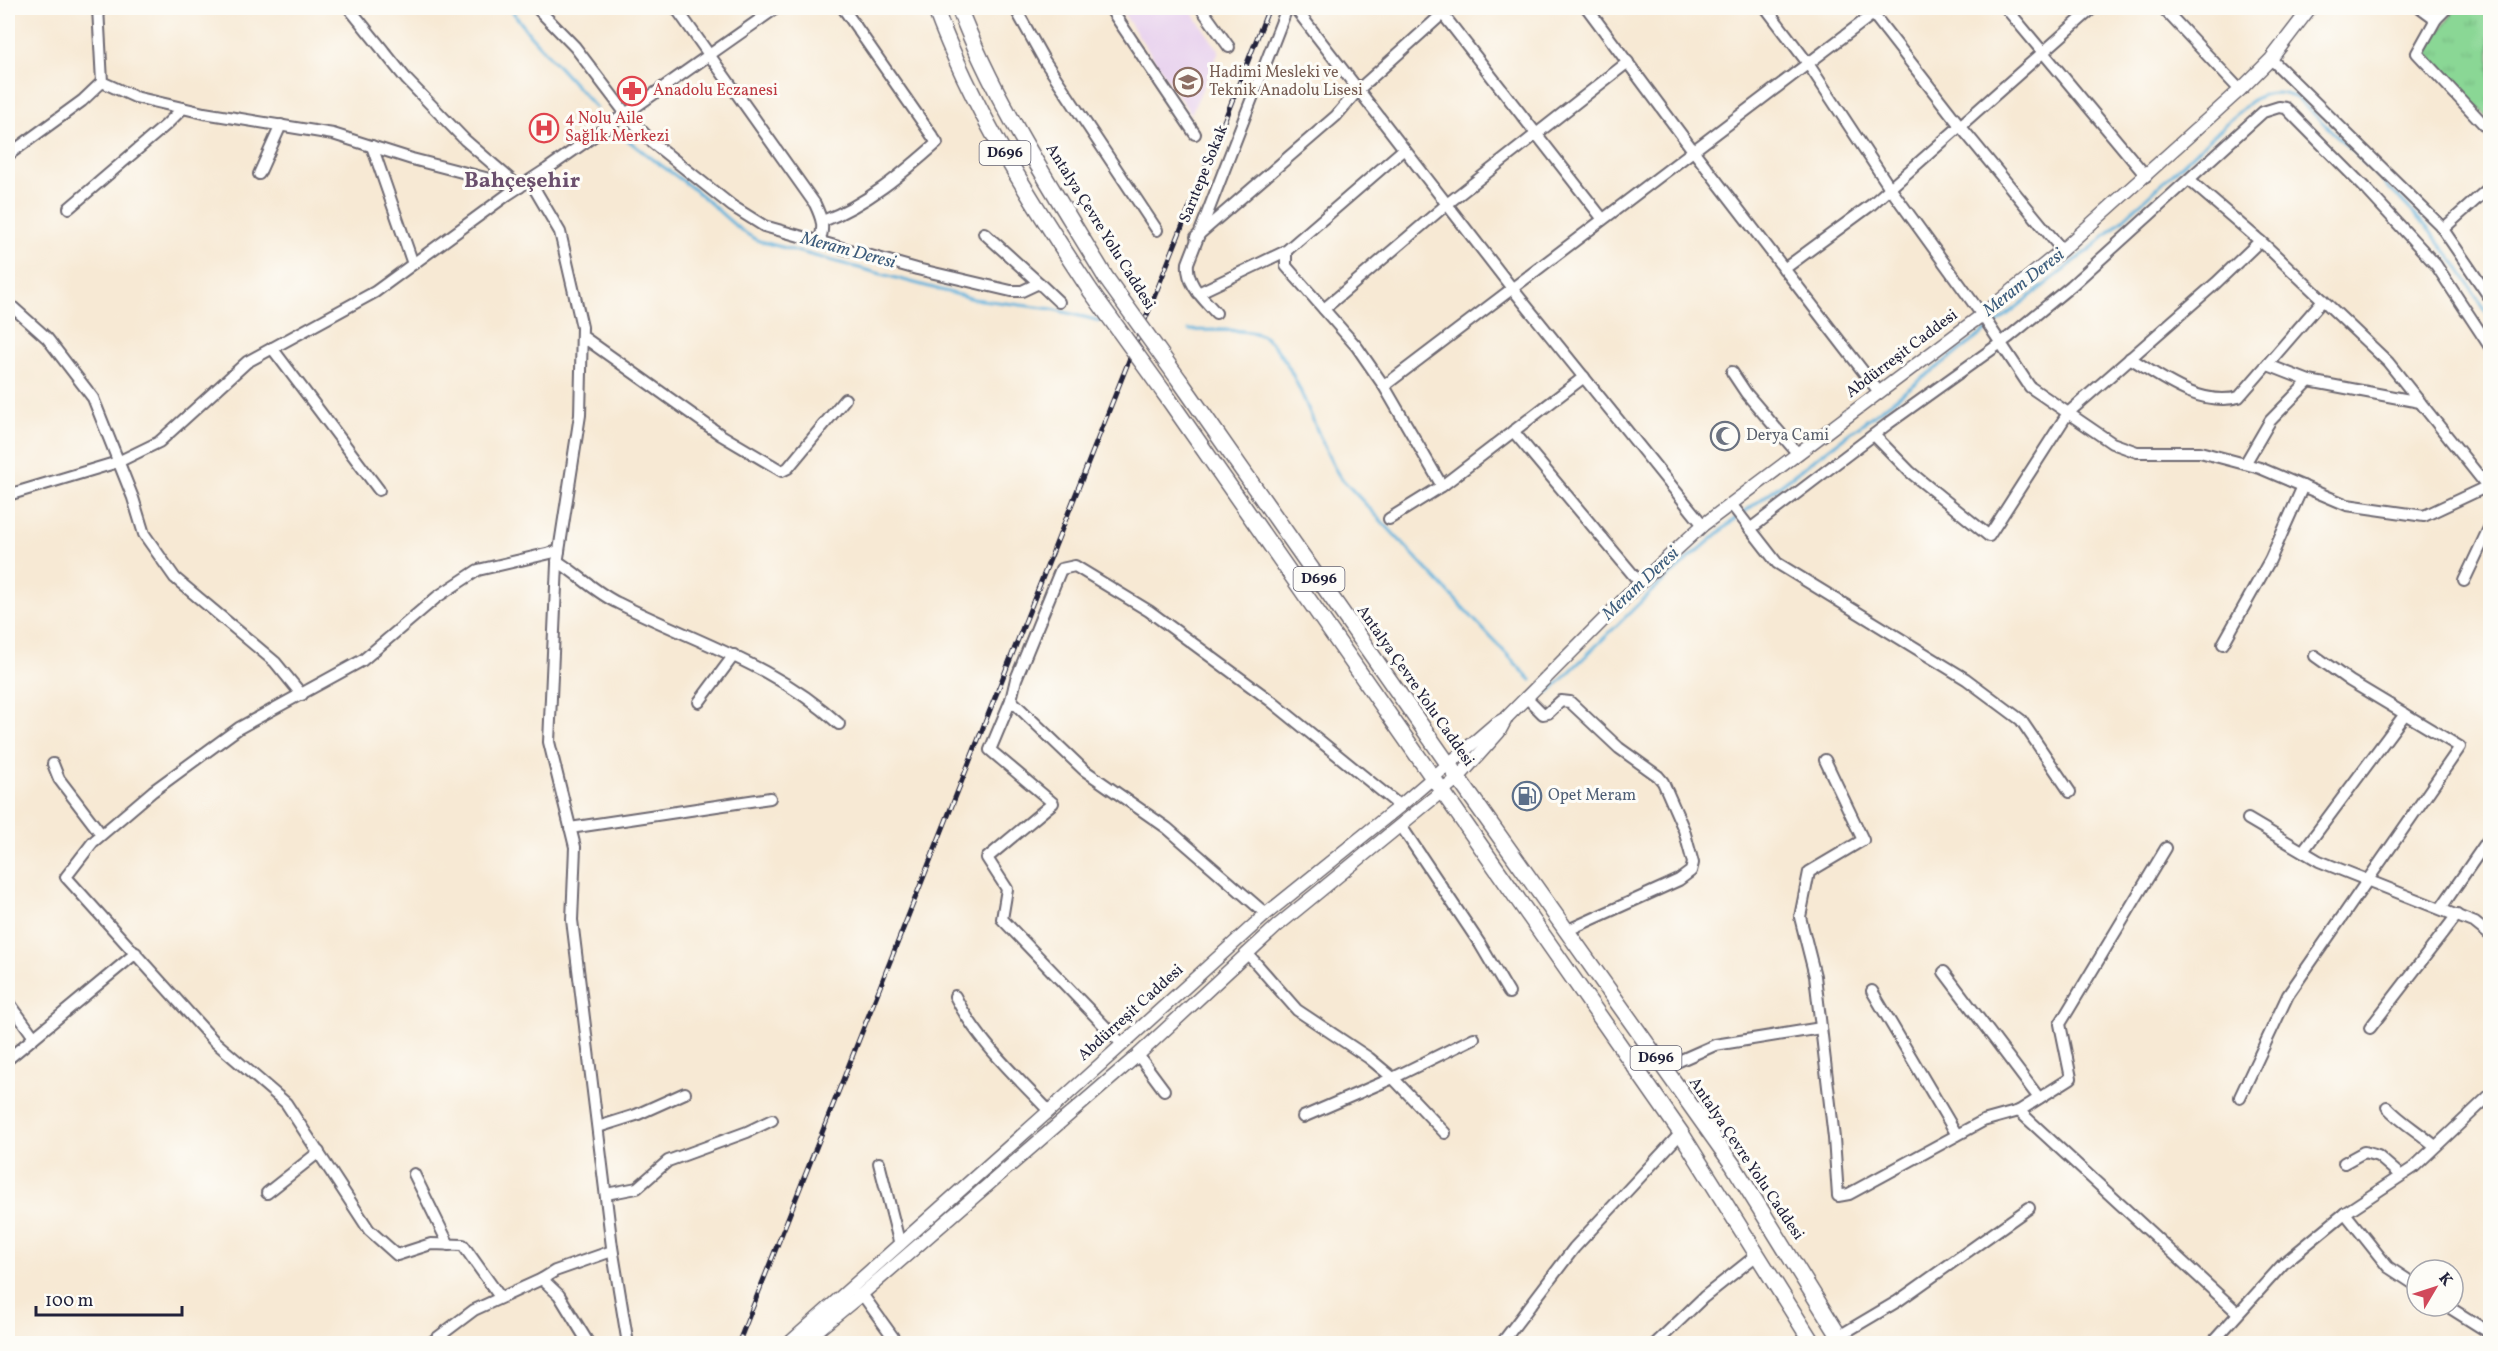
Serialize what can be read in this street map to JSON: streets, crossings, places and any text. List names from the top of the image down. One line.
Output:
{"streets":{"highway":["D696","Antalya Çevre Yolu Caddesi"],"main road":["Abdürreşit Caddesi"],"street":["Sarıtepe Sokak"]},"crossings":[["D696","Abdürreşit Caddesi"],["Antalya Çevre Yolu Caddesi","Abdürreşit Caddesi"]],"districts":["Bahçeşehir"],"water":["Meram Deresi"],"places":{"school or university":["Hadimi Mesleki ve Teknik Anadolu Lisesi"],"pharmacy":["Anadolu Eczanesi"],"hospital":["4 Nolu Aile Sağlık Merkezi"],"mosque":["Derya Cami"],"fuel station":["Opet Meram"]},"scale_bar":"100 m","north":"top right"}
